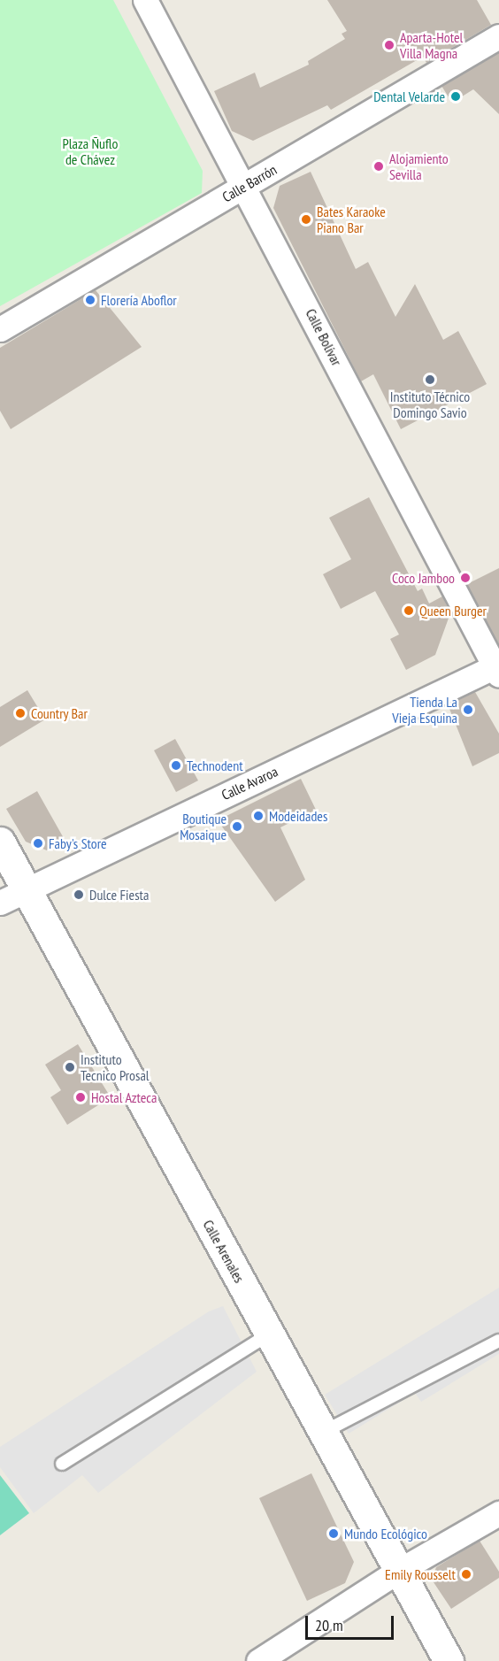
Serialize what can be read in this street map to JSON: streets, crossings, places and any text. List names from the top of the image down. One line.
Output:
{"streets":{"street":["Calle Barrón","Calle Bolívar","Calle Avaroa","Calle Arenales"]},"crossings":[["Calle Barrón","Calle Bolívar"],["Calle Bolívar","Calle Avaroa"],["Calle Avaroa","Calle Arenales"]],"parks":["Plaza Ñuflo de Chávez"],"places":["Aparta-Hotel Villa Magna","Dental Velarde","Alojamiento Sevilla","Bates Karaoke Piano Bar","Florería Aboflor","Instituto Técnico Domingo Savio","Coco Jamboo","Queen Burger","Tienda La Vieja Esquina","Country Bar","Technodent","Modeidades","Boutique Mosaique","Faby's Store","Dulce Fiesta","Instituto Tecnico Prosal","Hostal Azteca","Mundo Ecológico","Emily Rousselt"],"scale_bar":"20 m"}
